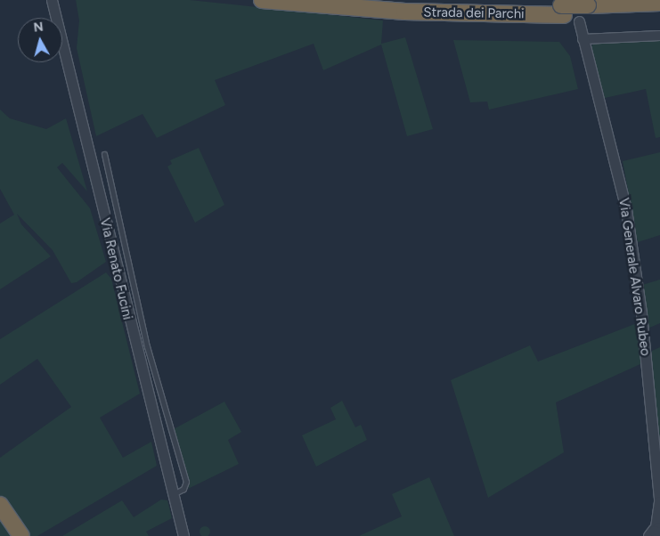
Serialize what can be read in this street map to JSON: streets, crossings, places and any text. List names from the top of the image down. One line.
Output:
{"streets":{"highway":["Strada dei Parchi"],"street":["Via Renato Fucini","Via Generale Alvaro Rubeo"]},"crossings":[["Strada dei Parchi","Via Generale Alvaro Rubeo"]],"north":"top"}
